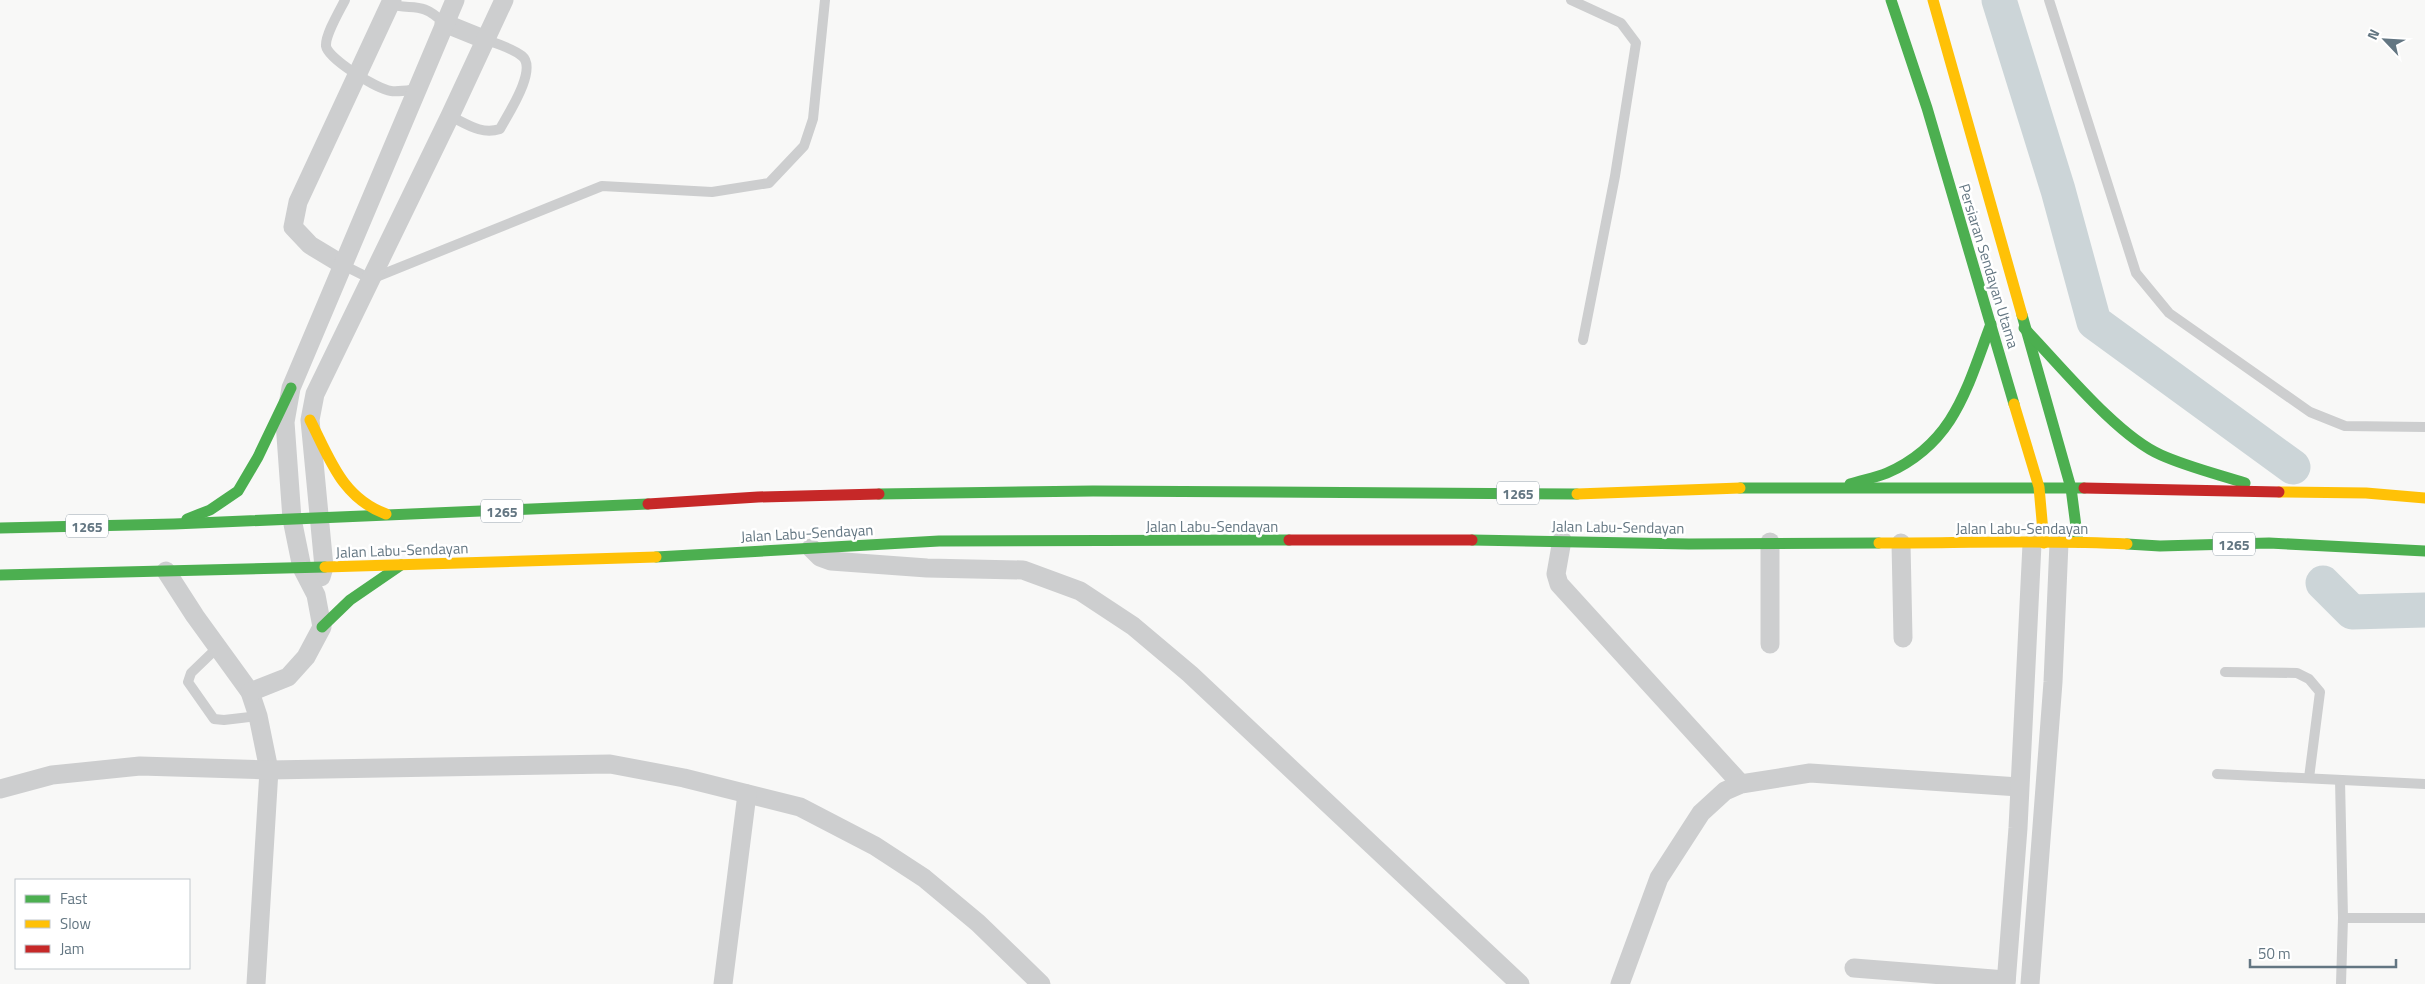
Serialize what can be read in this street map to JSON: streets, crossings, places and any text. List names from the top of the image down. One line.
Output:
{"streets":{"main road":["Persiaran Sendayan Utama","1265","Jalan Labu-Sendayan"]},"crossings":[["Persiaran Sendayan Utama","1265"],["Persiaran Sendayan Utama","Jalan Labu-Sendayan"]],"legend":["Fast","Slow","Jam"],"scale_bar":"50 m","north":"top left"}
